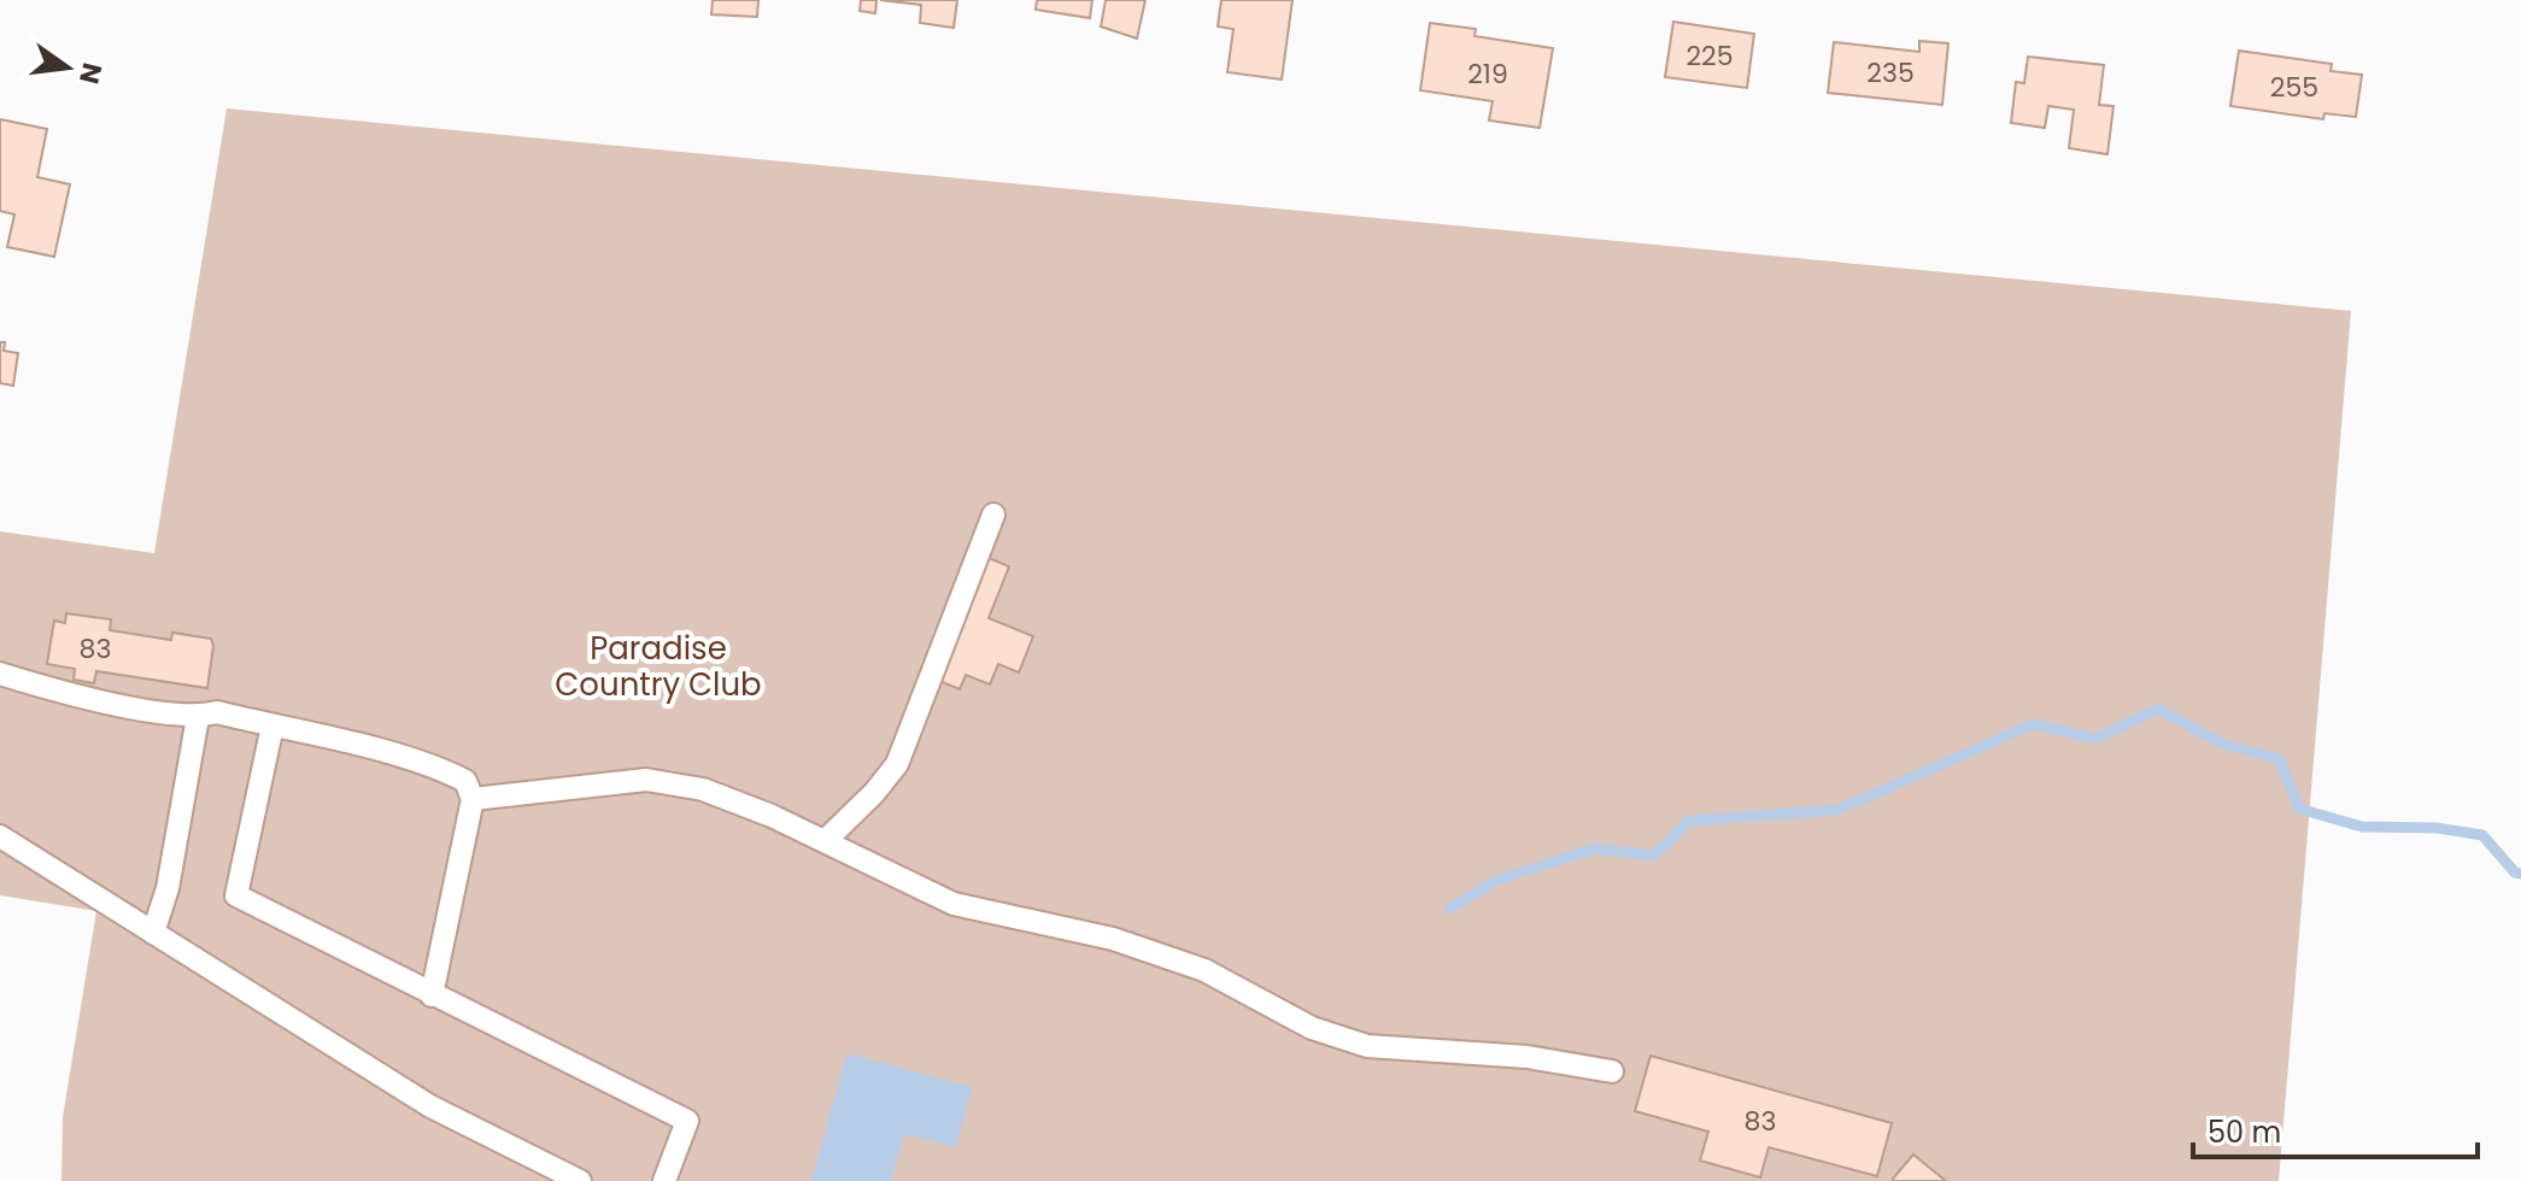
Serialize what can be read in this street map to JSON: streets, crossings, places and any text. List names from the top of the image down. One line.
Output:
{"parks":["Paradise Country Club"],"house_numbers":["225","235","219","255","83","83"],"scale_bar":"50 m","north":"right"}
